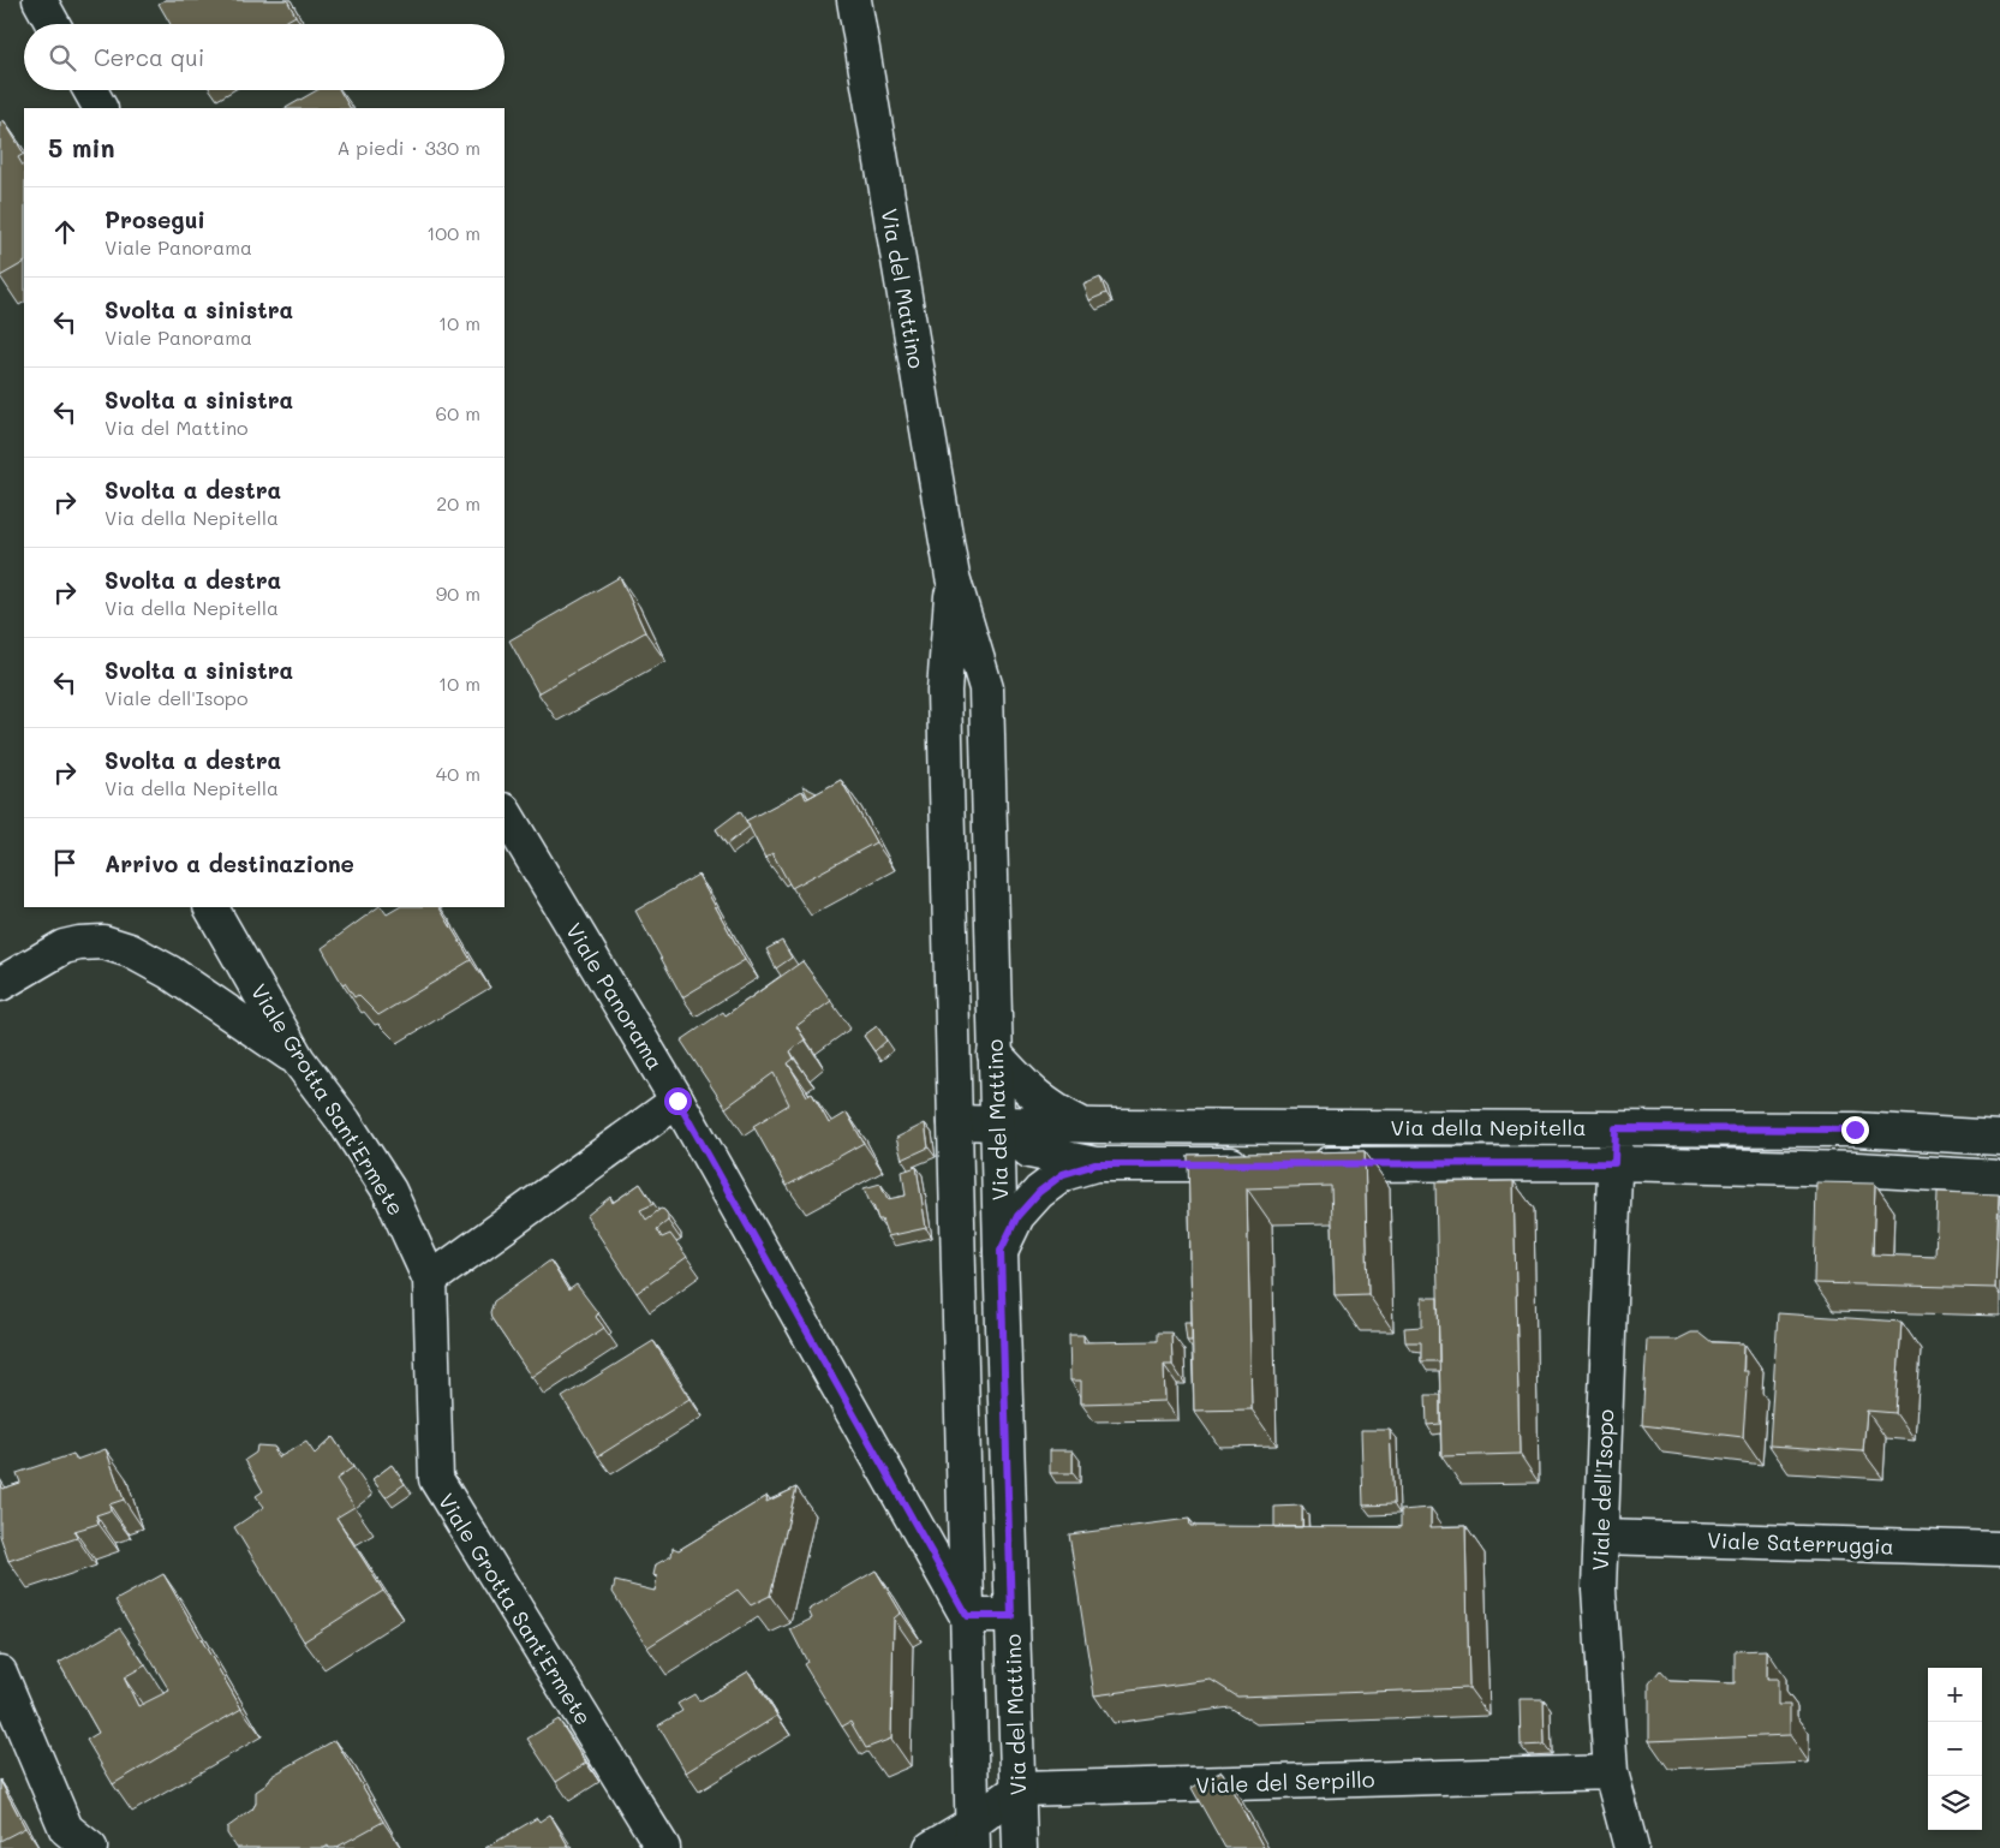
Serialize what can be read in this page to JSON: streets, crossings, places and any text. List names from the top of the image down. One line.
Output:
{"streets":{"street":["Via del Mattino","Viale Panorama","Viale Grotta Sant'Ermete","Via della Nepitella","Viale dell'Isopo","Viale Saterruggia","Viale del Serpillo"]},"crossings":[["Via del Mattino","Viale Panorama"],["Via del Mattino","Via della Nepitella"],["Via del Mattino","Viale del Serpillo"],["Via della Nepitella","Viale dell'Isopo"],["Viale dell'Isopo","Viale Saterruggia"],["Viale dell'Isopo","Viale del Serpillo"]],"page":{"search":"Cerca qui","heading":["5 min","A piedi · 330 m"],"list":[["Prosegui","Viale Panorama","100 m"],["Svolta a sinistra","Viale Panorama","10 m"],["Svolta a sinistra","Via del Mattino","60 m"],["Svolta a destra","Via della Nepitella","20 m"],["Svolta a destra","Via della Nepitella","90 m"],["Svolta a sinistra","Viale dell'Isopo","10 m"],["Svolta a destra","Via della Nepitella","40 m"],"Arrivo a destinazione"],"map_buttons":["+","−"]}}
